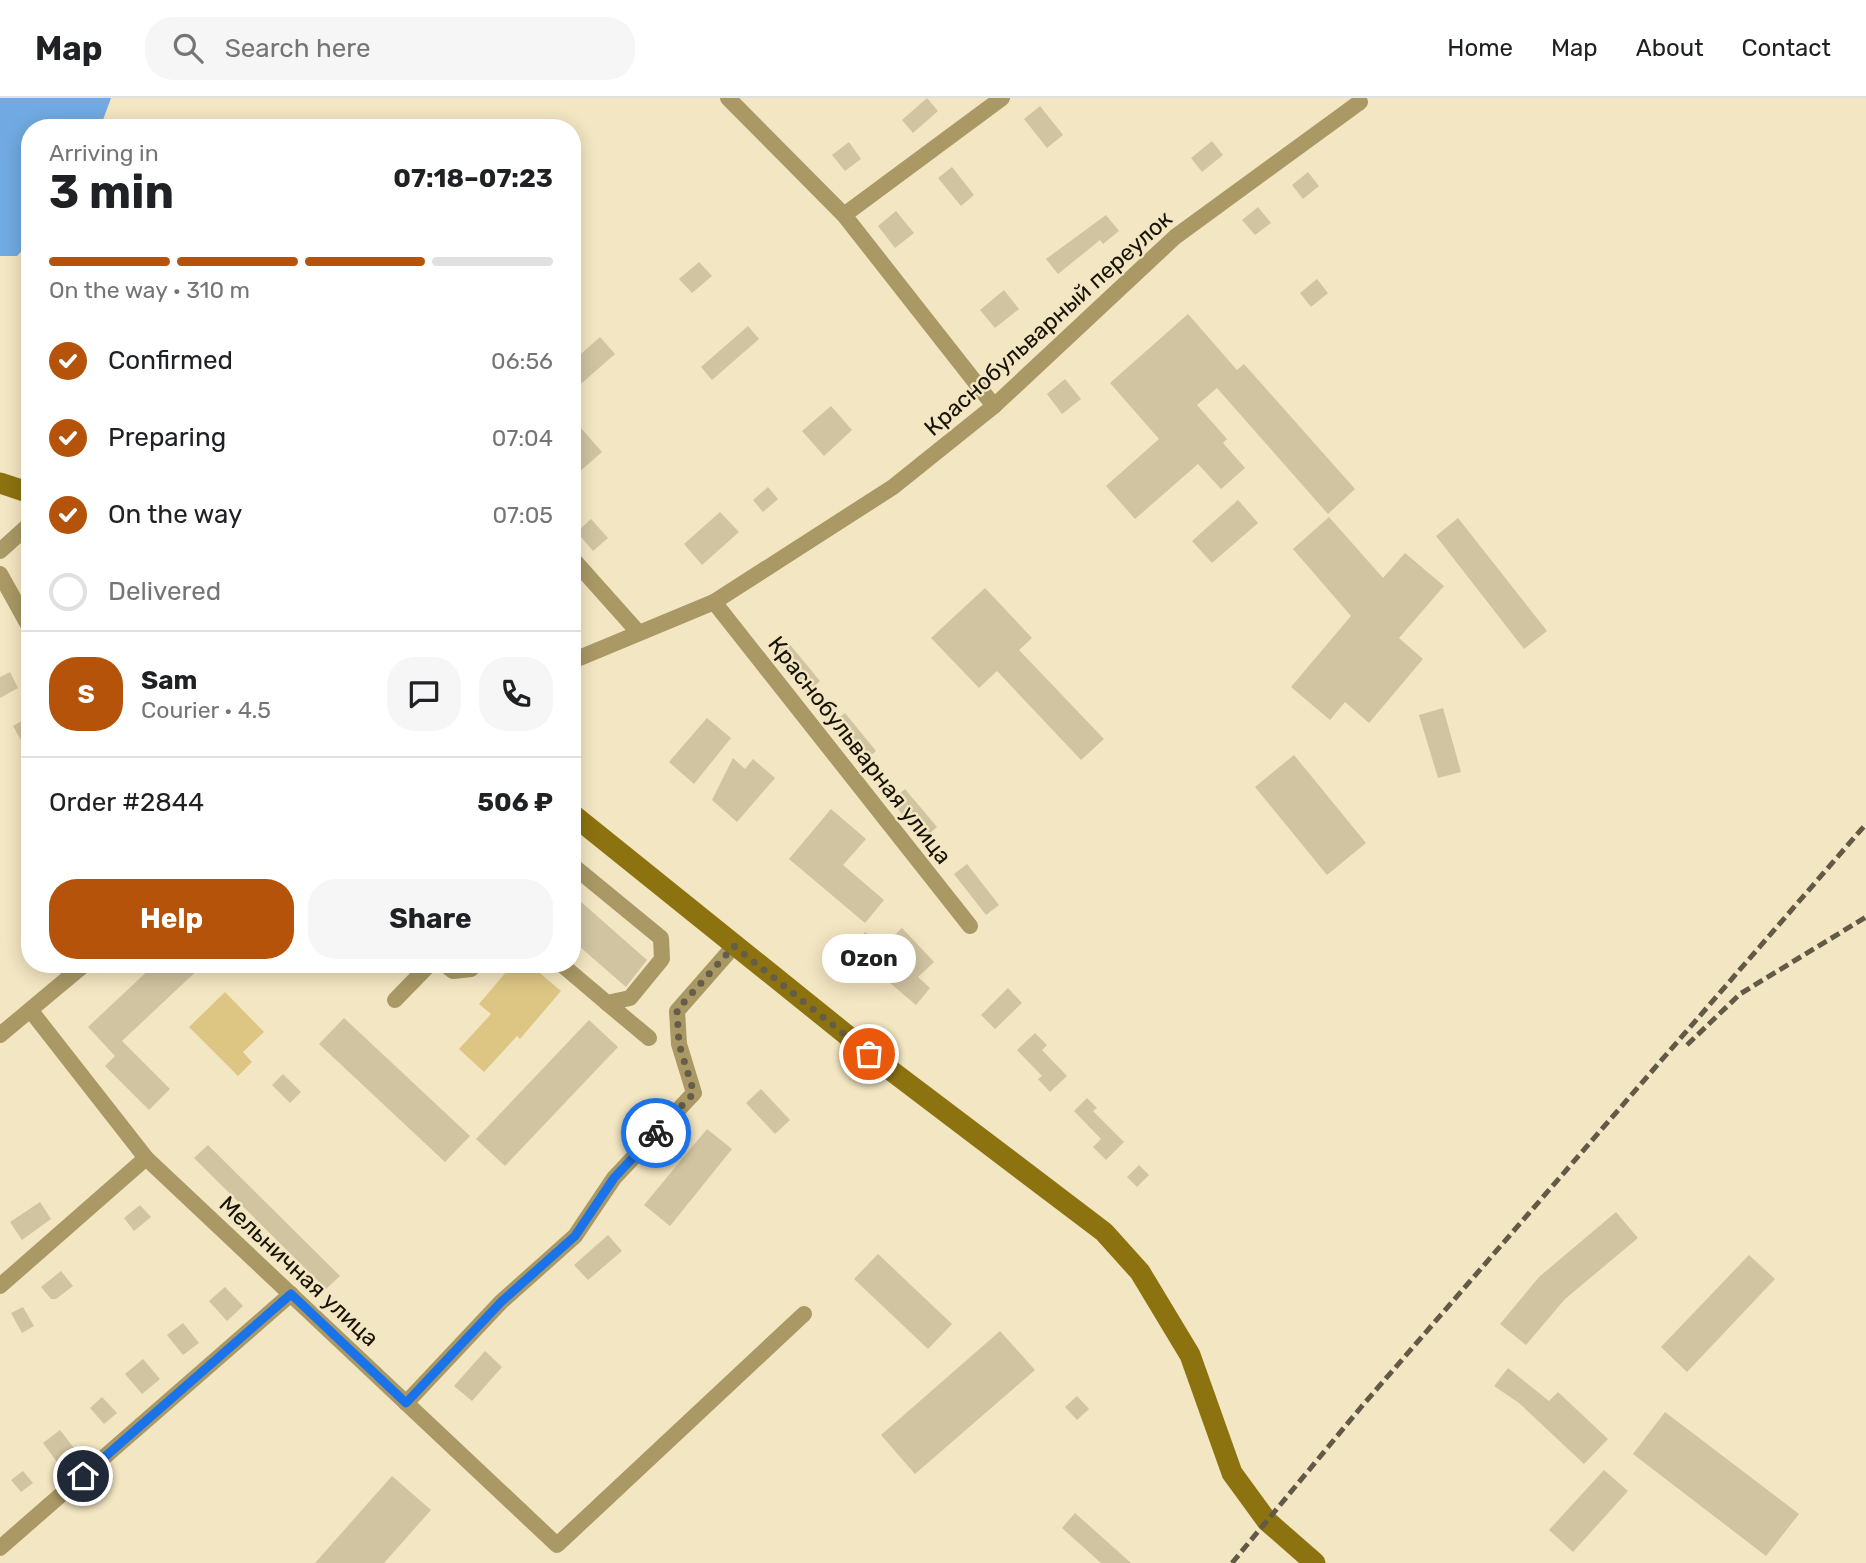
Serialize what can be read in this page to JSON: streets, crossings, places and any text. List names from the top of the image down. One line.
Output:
{"streets":{"street":["Краснобульварный переулок","Краснобульварная улица","Мельничная улица"]},"crossings":[["Краснобульварный переулок","Краснобульварная улица"]],"places":["Ozon"],"page":{"header":"Map","search":"Search here","nav":["Home","Map","About","Contact"],"heading":["3 min","Arriving in","07:18–07:23"],"panel":["Sam","Courier · 4.5","Order #2844","506 ₽"],"bar":"On the way · 310 m","list":[["Confirmed","06:56"],["Preparing","07:04"],["On the way","07:05"],"Delivered"],"round":"S","buttons":["Help","Share"],"bubble":"Ozon"}}
